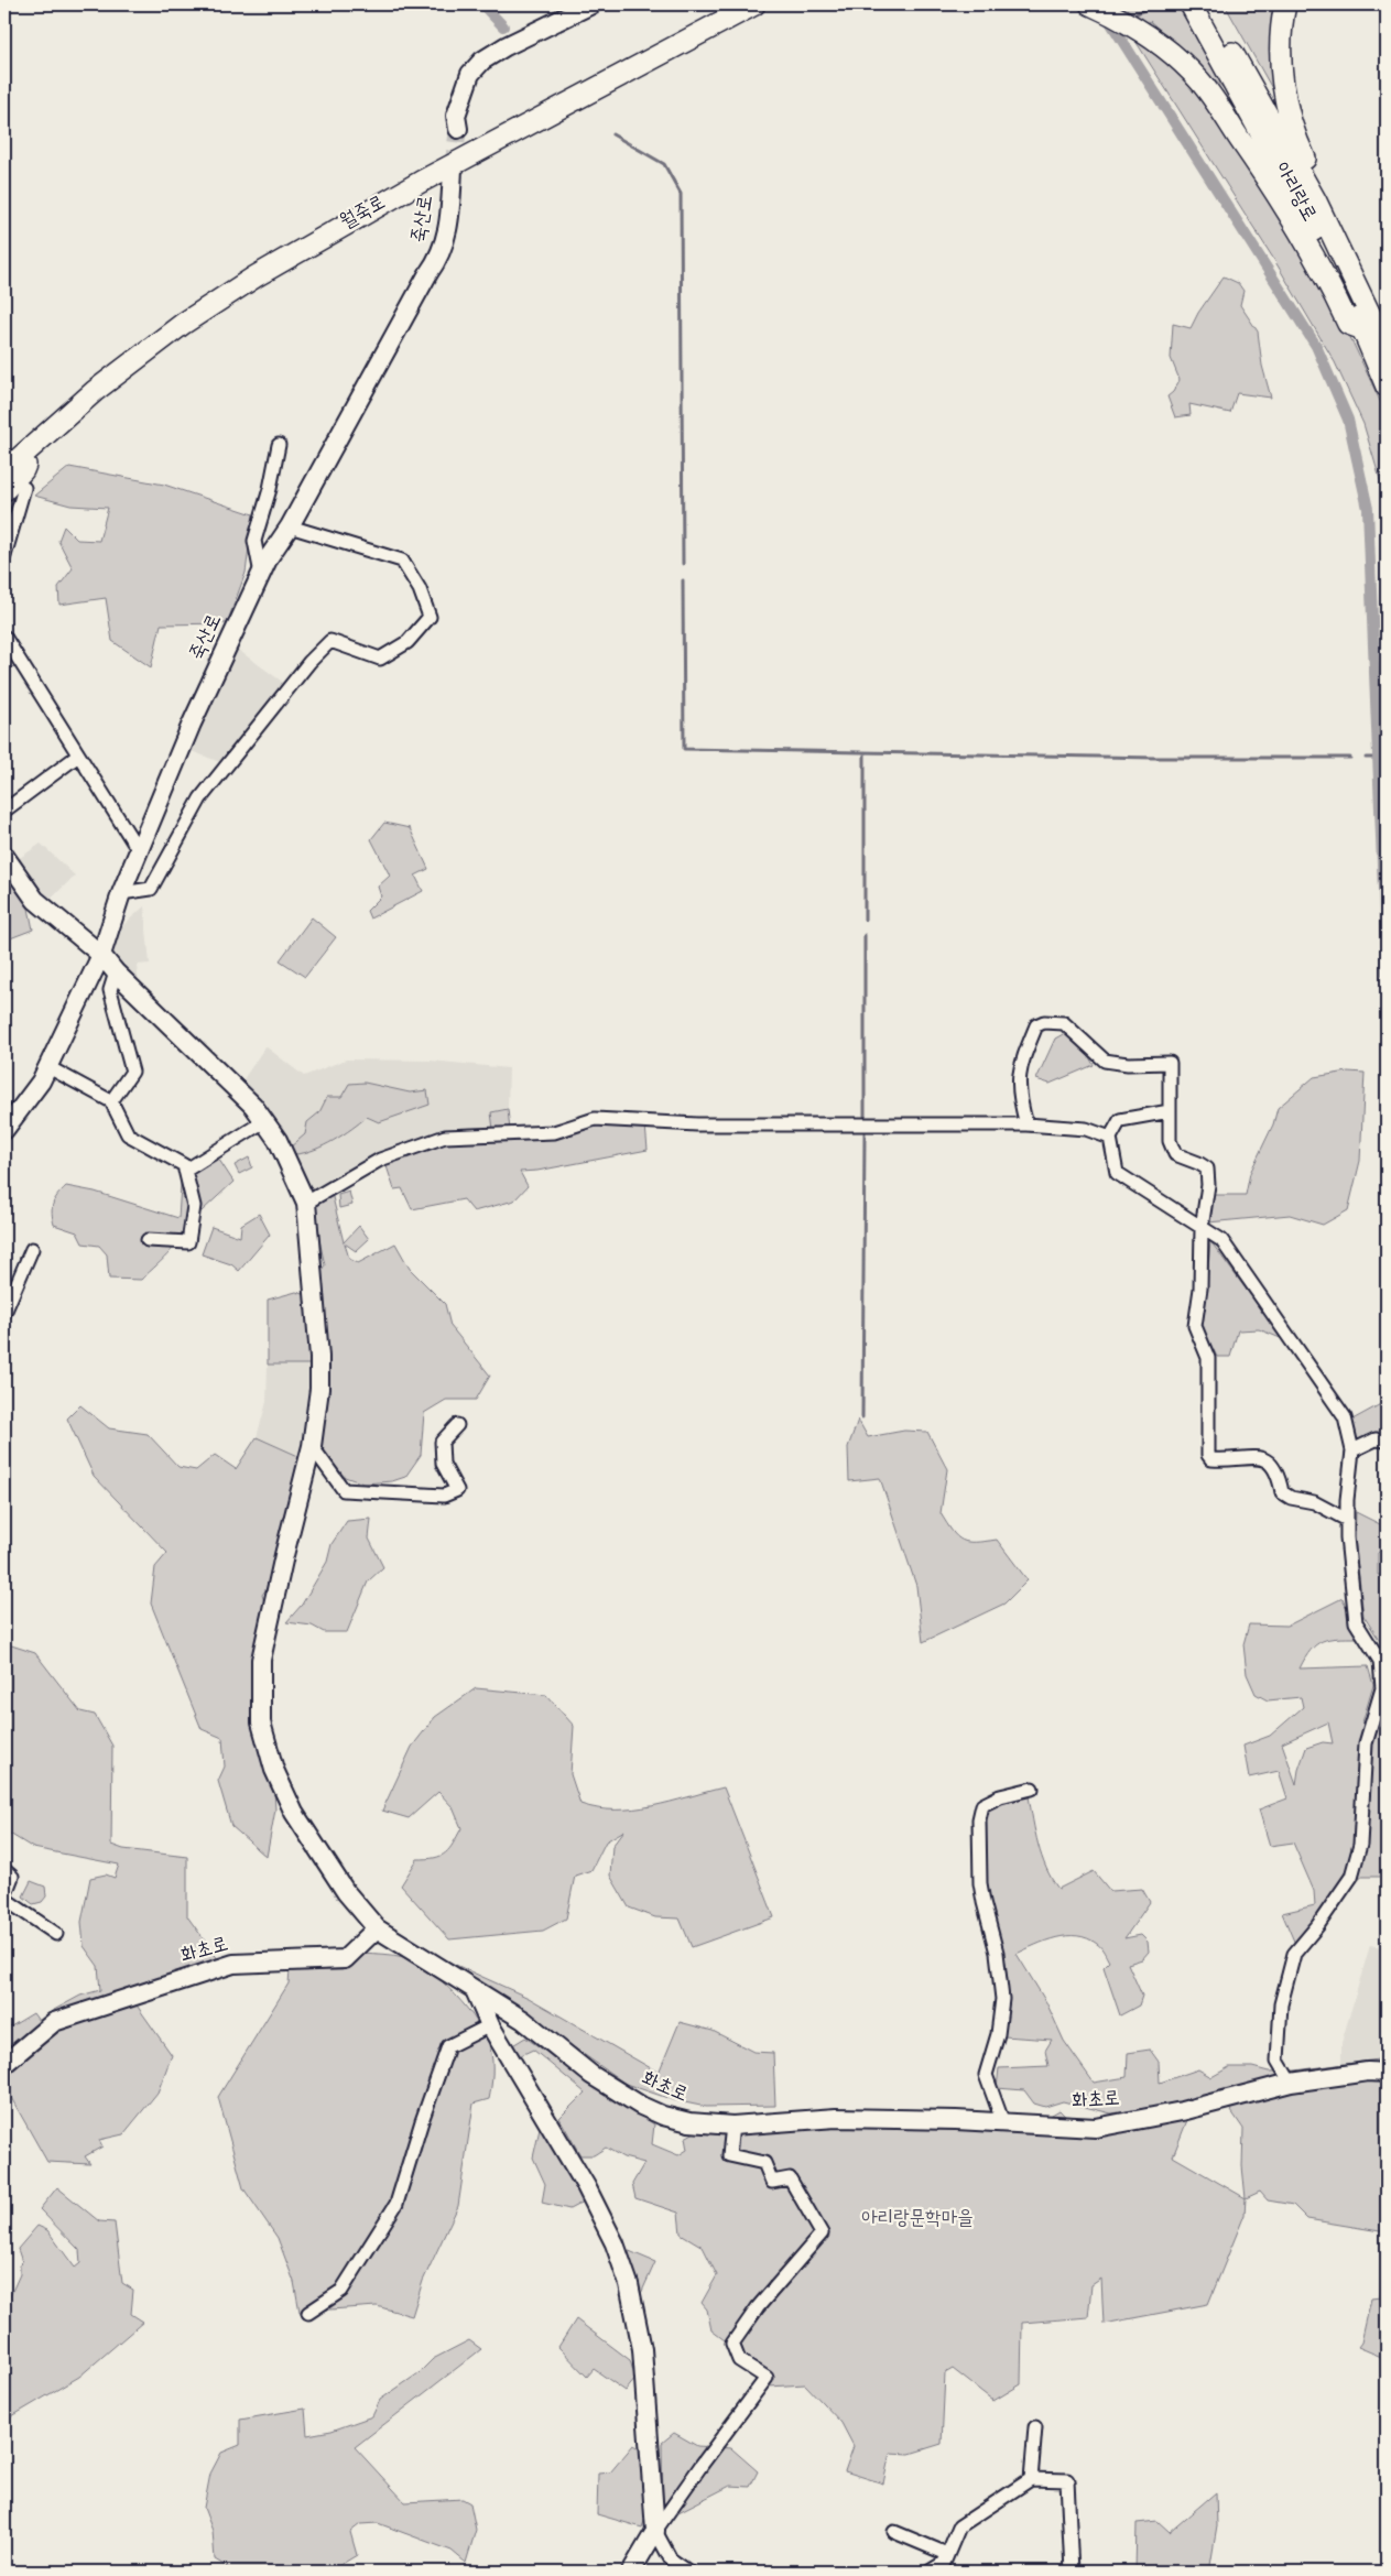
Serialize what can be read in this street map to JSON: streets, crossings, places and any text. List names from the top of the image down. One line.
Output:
{"streets":{"main road":["아리랑로","월죽로"],"street":["죽산로","화초로"]},"parks":["아리랑문학마을"]}
